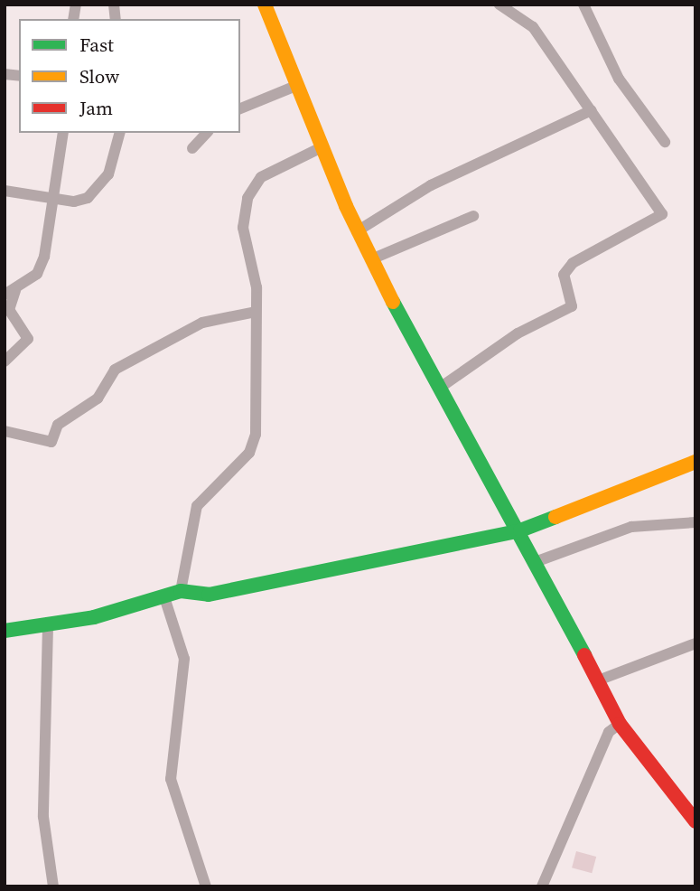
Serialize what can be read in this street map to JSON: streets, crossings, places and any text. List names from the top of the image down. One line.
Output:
{"legend":["Fast","Slow","Jam"]}
